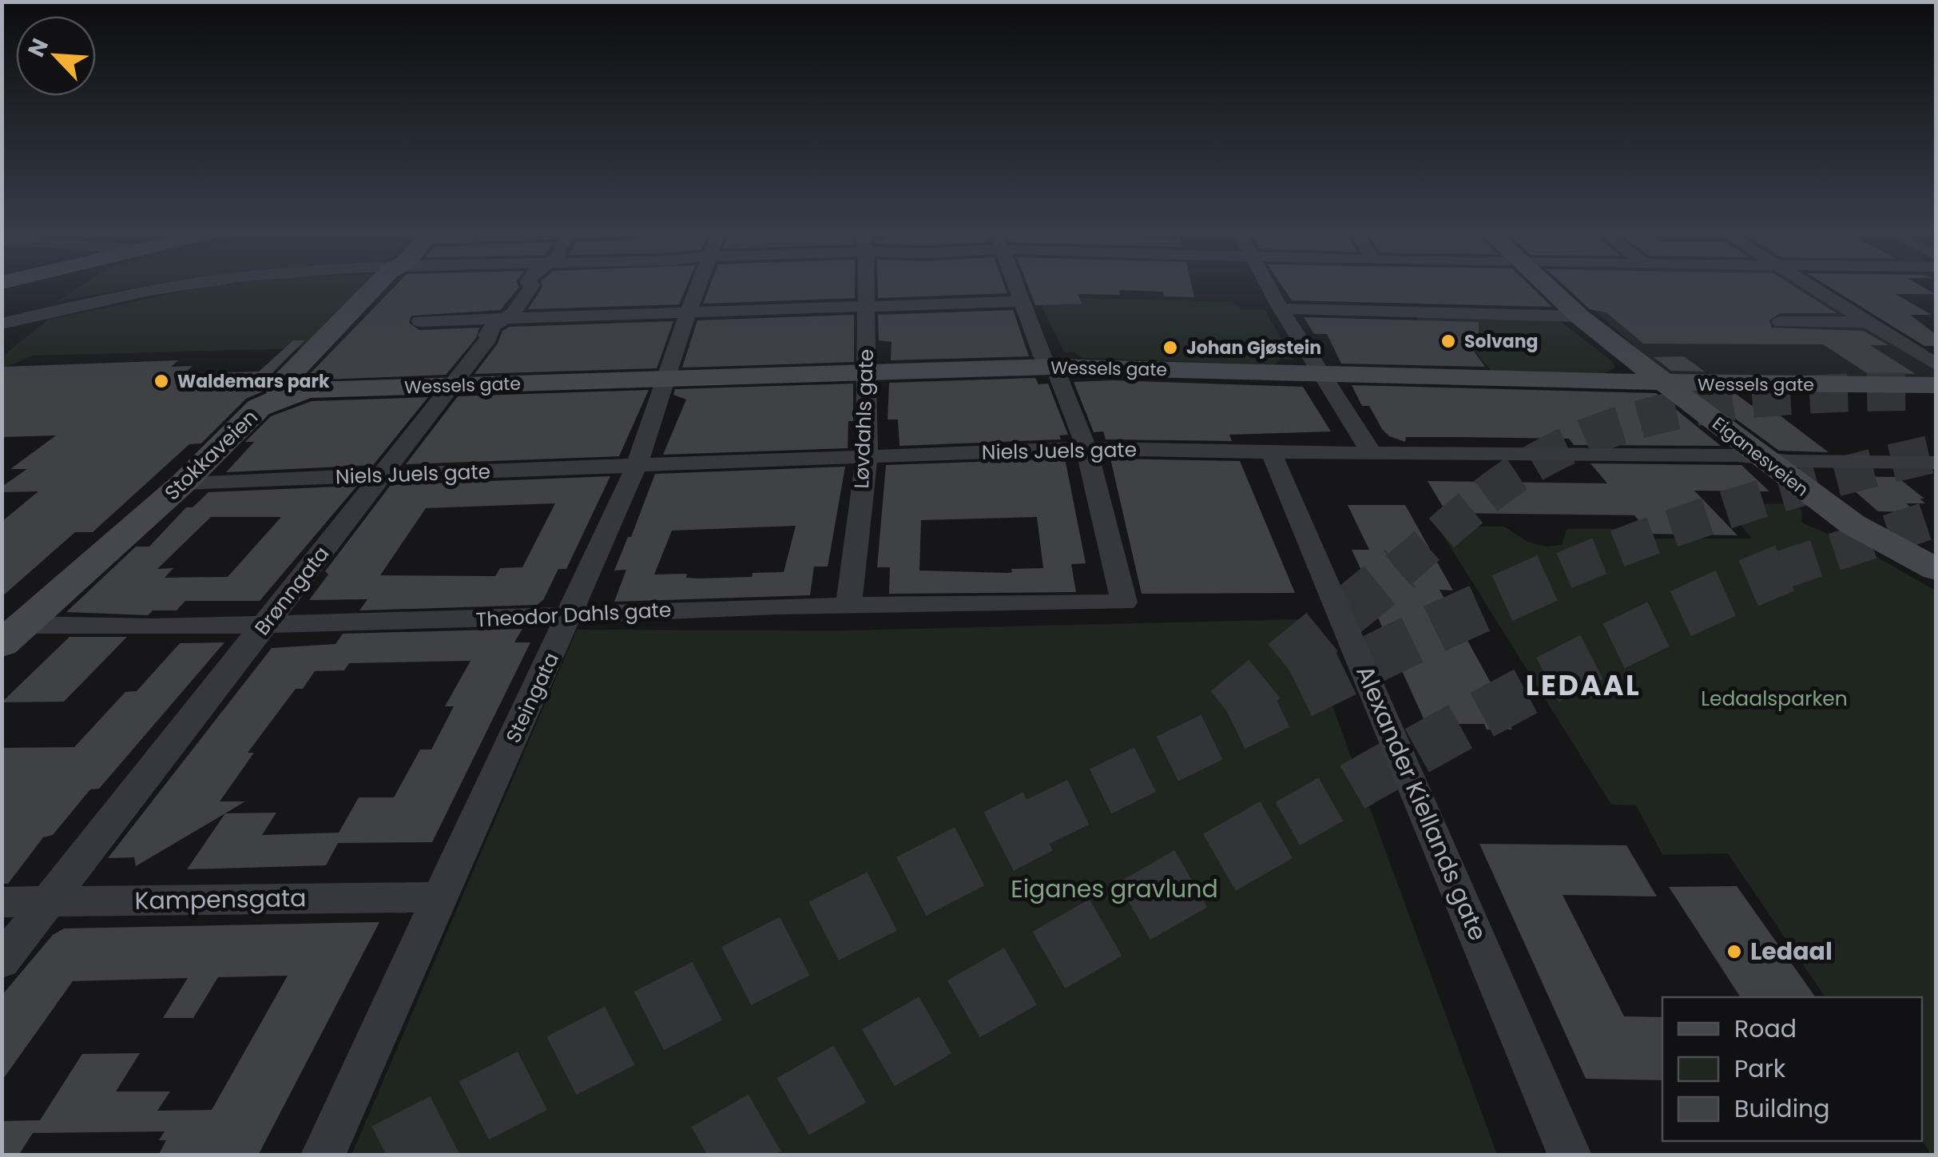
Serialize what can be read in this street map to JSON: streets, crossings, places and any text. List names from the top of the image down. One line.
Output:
{"streets":{"main road":["Wessels gate","Stokkaveien","Eiganesveien"],"street":["Løvdahls gate","Niels Juels gate","Brønngata","Theodor Dahls gate","Steingata","Alexander Kiellands gate","Kampensgata"]},"crossings":[["Wessels gate","Løvdahls gate"],["Wessels gate","Stokkaveien"],["Wessels gate","Eiganesveien"],["Wessels gate","Brønngata"],["Wessels gate","Steingata"],["Løvdahls gate","Niels Juels gate"],["Løvdahls gate","Theodor Dahls gate"],["Niels Juels gate","Stokkaveien"],["Niels Juels gate","Eiganesveien"],["Niels Juels gate","Brønngata"],["Niels Juels gate","Theodor Dahls gate"],["Niels Juels gate","Steingata"],["Niels Juels gate","Alexander Kiellands gate"],["Stokkaveien","Theodor Dahls gate"],["Brønngata","Theodor Dahls gate"],["Brønngata","Kampensgata"],["Theodor Dahls gate","Steingata"],["Steingata","Kampensgata"]],"districts":["LEDAAL"],"parks":["Ledaalsparken","Eiganes gravlund"],"places":["Solvang","Johan Gjøstein","Waldemars park","Ledaal"],"legend":["Road","Park","Building"],"north":"top left"}
